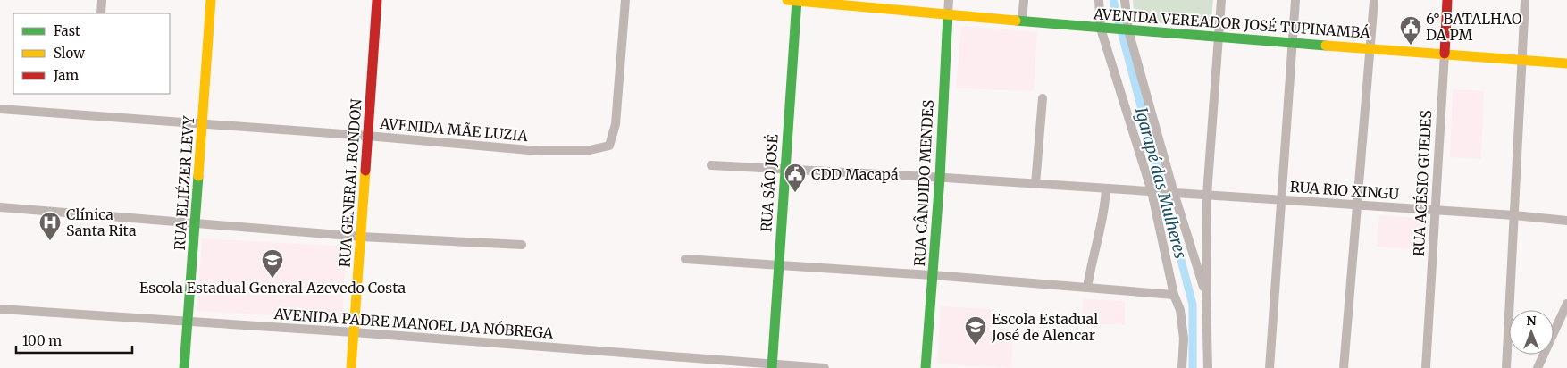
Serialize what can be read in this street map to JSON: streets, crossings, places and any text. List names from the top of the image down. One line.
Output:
{"streets":{"street":["AVENIDA VEREADOR JOSÉ TUPINAMBÁ","AVENIDA MÃE LUZIA","RUA ELIÉZER LEVY","RUA GENERAL RONDON","RUA SÃO JOSÉ","RUA CÂNDIDO MENDES","RUA ACÉSIO GUEDES","RUA RIO XINGU","AVENIDA PADRE MANOEL DA NÓBREGA"]},"crossings":[["AVENIDA VEREADOR JOSÉ TUPINAMBÁ","RUA SÃO JOSÉ"],["AVENIDA VEREADOR JOSÉ TUPINAMBÁ","RUA CÂNDIDO MENDES"],["AVENIDA VEREADOR JOSÉ TUPINAMBÁ","RUA ACÉSIO GUEDES"],["AVENIDA MÃE LUZIA","RUA ELIÉZER LEVY"],["AVENIDA MÃE LUZIA","RUA GENERAL RONDON"],["RUA ELIÉZER LEVY","AVENIDA PADRE MANOEL DA NÓBREGA"],["RUA GENERAL RONDON","AVENIDA PADRE MANOEL DA NÓBREGA"],["RUA SÃO JOSÉ","AVENIDA PADRE MANOEL DA NÓBREGA"],["RUA ACÉSIO GUEDES","RUA RIO XINGU"]],"water":["Igarapé das Mulheres"],"places":{"public building":["6° BATALHAO DA PM","CDD Macapá"],"hospital":["Clínica Santa Rita"],"school or university":["Escola Estadual General Azevedo Costa","Escola Estadual José de Alencar"]},"legend":["Fast","Slow","Jam"],"scale_bar":"100 m","north":"top"}
